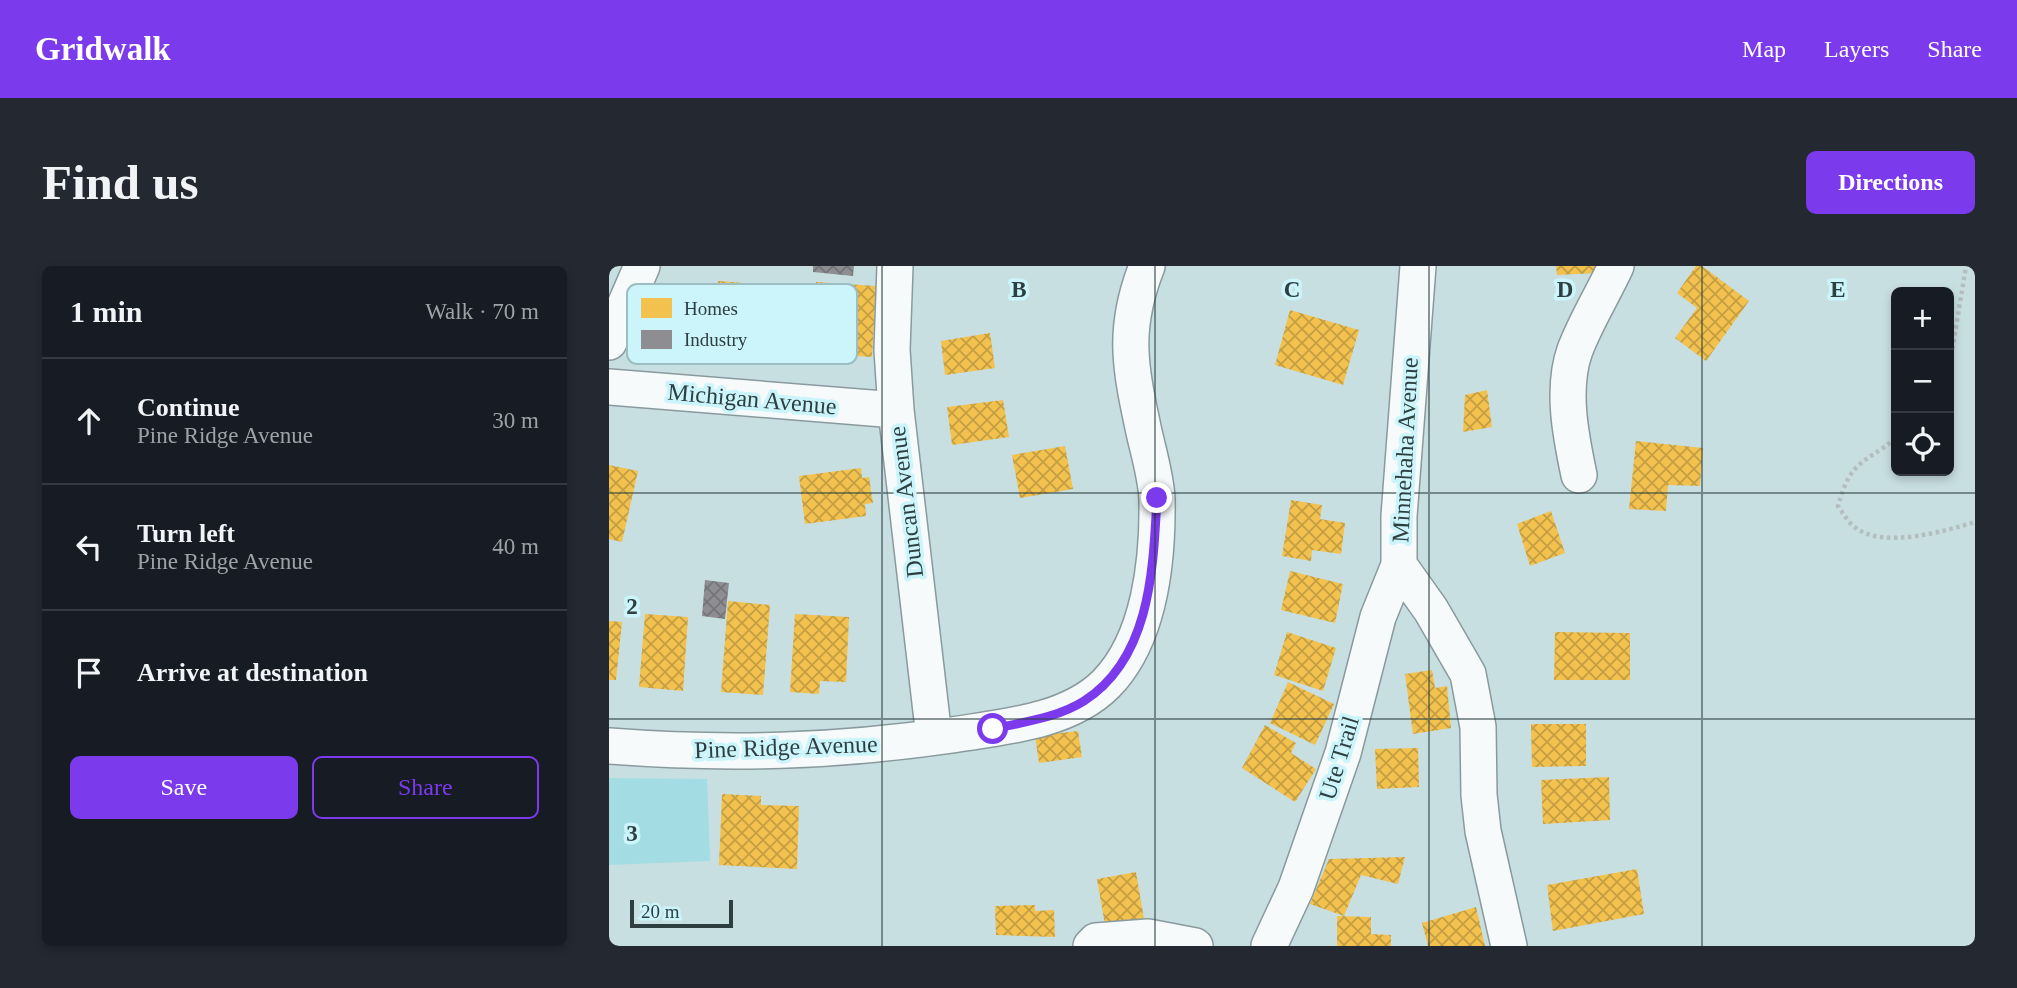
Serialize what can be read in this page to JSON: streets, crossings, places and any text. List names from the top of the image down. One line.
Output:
{"streets":{"street":["Michigan Avenue","Minnehaha Avenue","Duncan Avenue","Pine Ridge Avenue","Ute Trail"]},"crossings":[["Michigan Avenue","Duncan Avenue"],["Minnehaha Avenue","Ute Trail"],["Duncan Avenue","Pine Ridge Avenue"]],"legend":["Homes","Industry"],"scale_bar":"20 m","page":{"header":"Gridwalk","nav":["Map","Layers","Share"],"buttons":["Directions",["Save","Share"]],"title":"Find us","heading":["1 min","Walk · 70 m"],"map_buttons":["+","−"],"list":[["Continue","Pine Ridge Avenue","30 m"],["Turn left","Pine Ridge Avenue","40 m"],"Arrive at destination"],"scale":"20 m"},"grid":{"columns":["B","C","D","E"],"rows":["2","3"]}}
